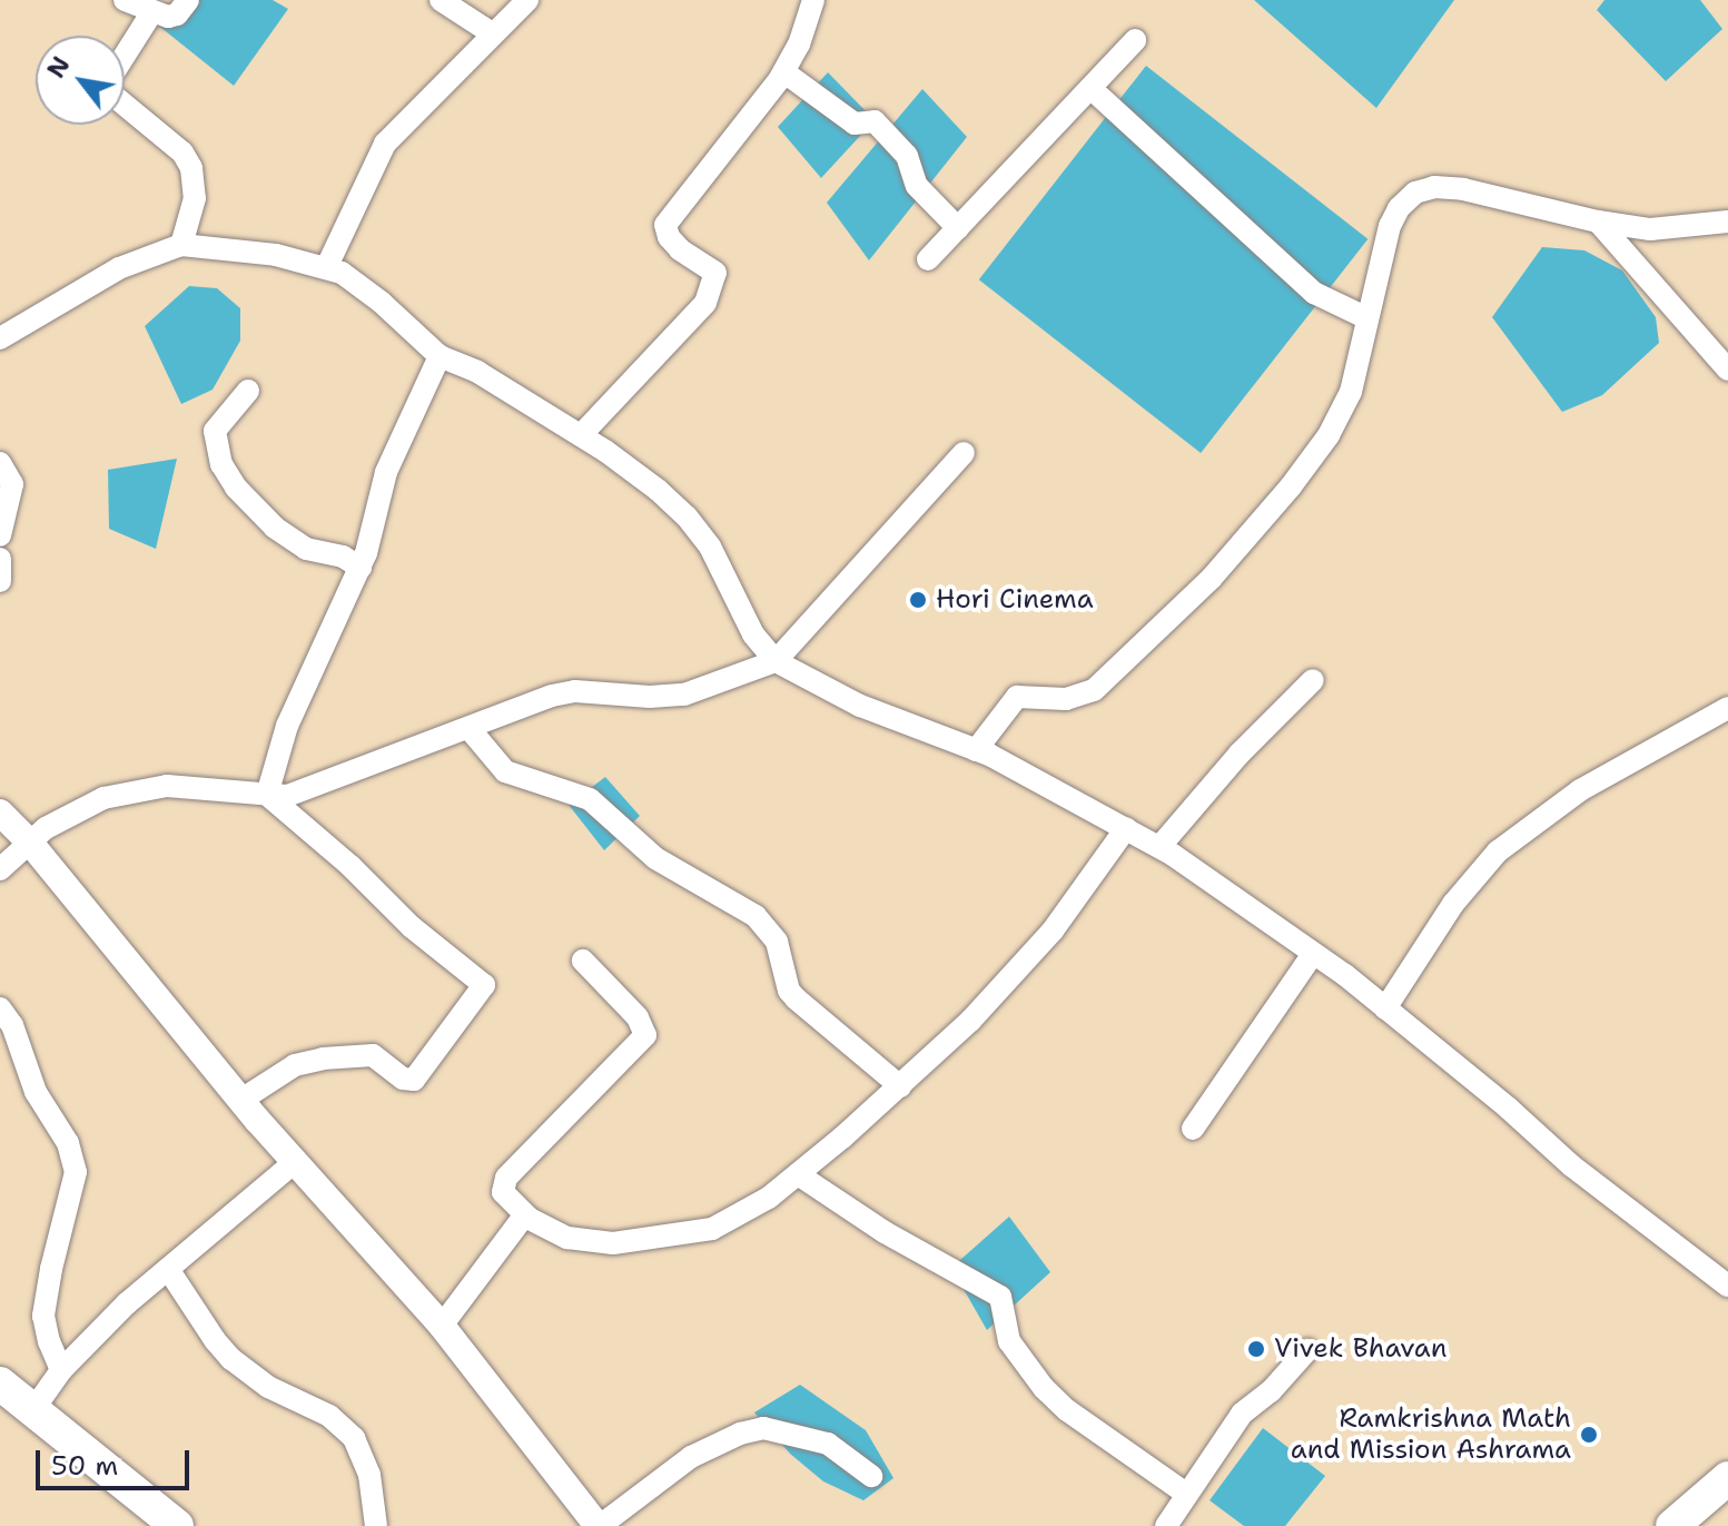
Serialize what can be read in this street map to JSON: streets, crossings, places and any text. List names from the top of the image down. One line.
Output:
{"places":["Hori Cinema","Vivek Bhavan","Ramkrishna Math and Mission Ashrama"],"scale_bar":"50 m","north":"top left"}
